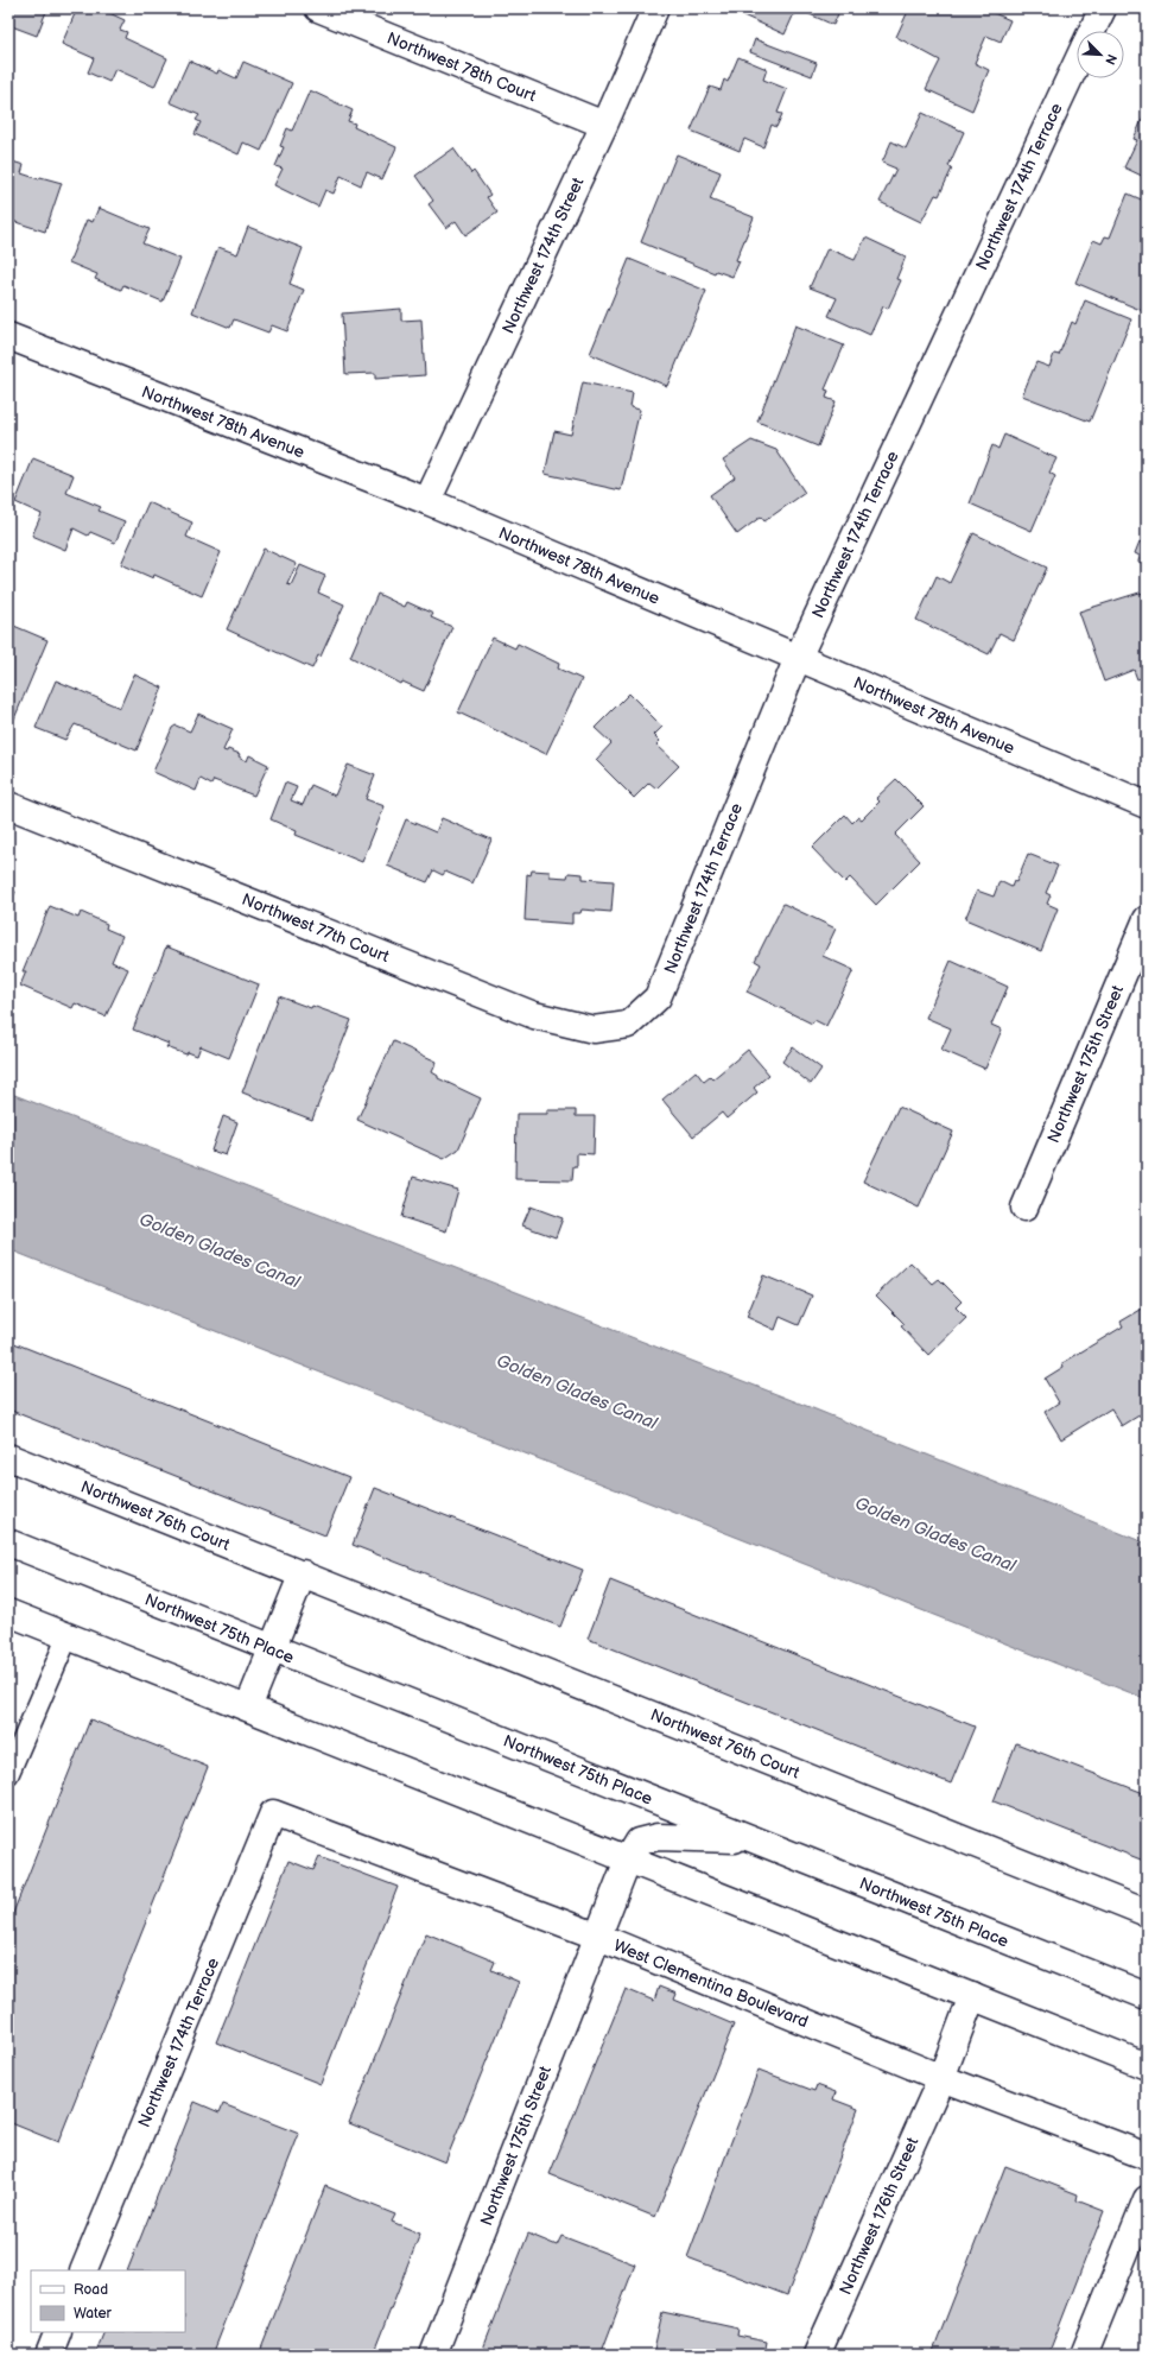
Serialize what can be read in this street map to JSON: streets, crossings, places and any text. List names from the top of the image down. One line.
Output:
{"streets":{"street":["Northwest 78th Court","Northwest 174th Terrace","Northwest 174th Street","Northwest 78th Avenue","Northwest 77th Court","Northwest 175th Street","Northwest 76th Court","Northwest 75th Place","West Clementina Boulevard","Northwest 176th Street"]},"crossings":[["Northwest 78th Court","Northwest 174th Street"],["Northwest 174th Terrace","Northwest 78th Avenue"],["Northwest 174th Terrace","Northwest 77th Court"],["Northwest 174th Terrace","West Clementina Boulevard"],["Northwest 174th Street","Northwest 78th Avenue"],["Northwest 175th Street","Northwest 75th Place"],["Northwest 175th Street","West Clementina Boulevard"],["West Clementina Boulevard","Northwest 176th Street"]],"water":["Golden Glades Canal"],"legend":["Road","Water"],"north":"bottom right"}
